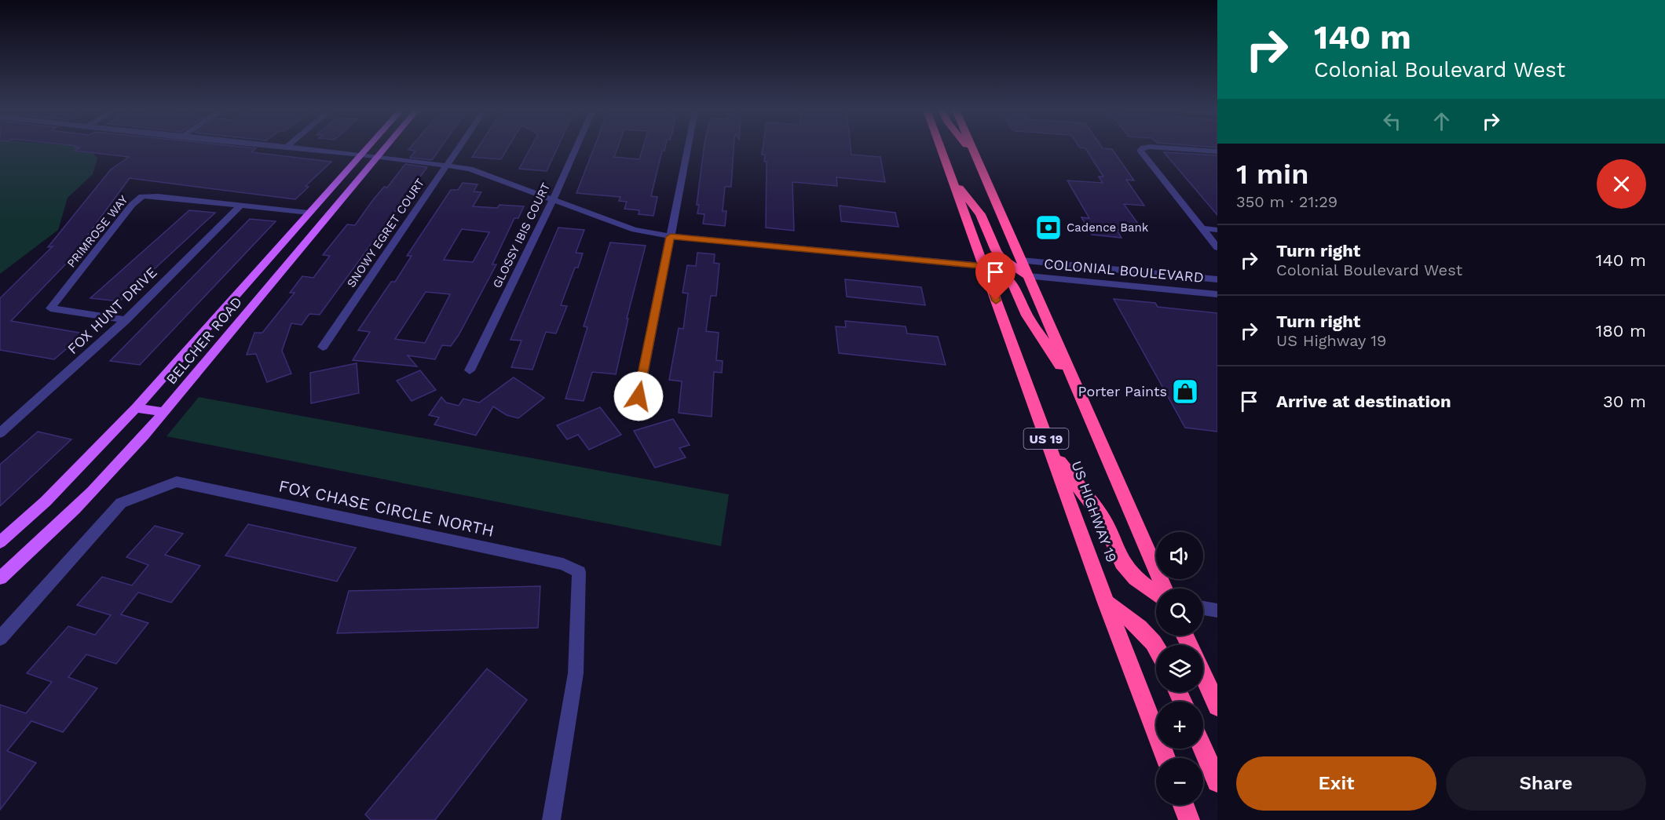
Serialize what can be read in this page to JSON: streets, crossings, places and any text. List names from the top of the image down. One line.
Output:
{"streets":{"highway":["US 19","US HIGHWAY 19"],"main road":["BELCHER ROAD"],"street":["PRIMROSE WAY","SNOWY EGRET COURT","GLOSSY IBIS COURT","COLONIAL BOULEVARD","FOX HUNT DRIVE","FOX CHASE CIRCLE NORTH"]},"crossings":[["PRIMROSE WAY","FOX HUNT DRIVE"],["PRIMROSE WAY","BELCHER ROAD"]],"places":{"bank":["Cadence Bank"],"shop":["Porter Paints"]},"page":{"turn":["140 m","Colonial Boulevard West"],"heading":["1 min","350 m · 21:29"],"list":[{"name":"Turn right","note":"Colonial Boulevard West","value":"140 m"},{"name":"Turn right","note":"US Highway 19","value":"180 m"},{"name":"Arrive at destination","value":"30 m"}],"map_buttons":["+","−"],"buttons":["Exit","Share"]}}
